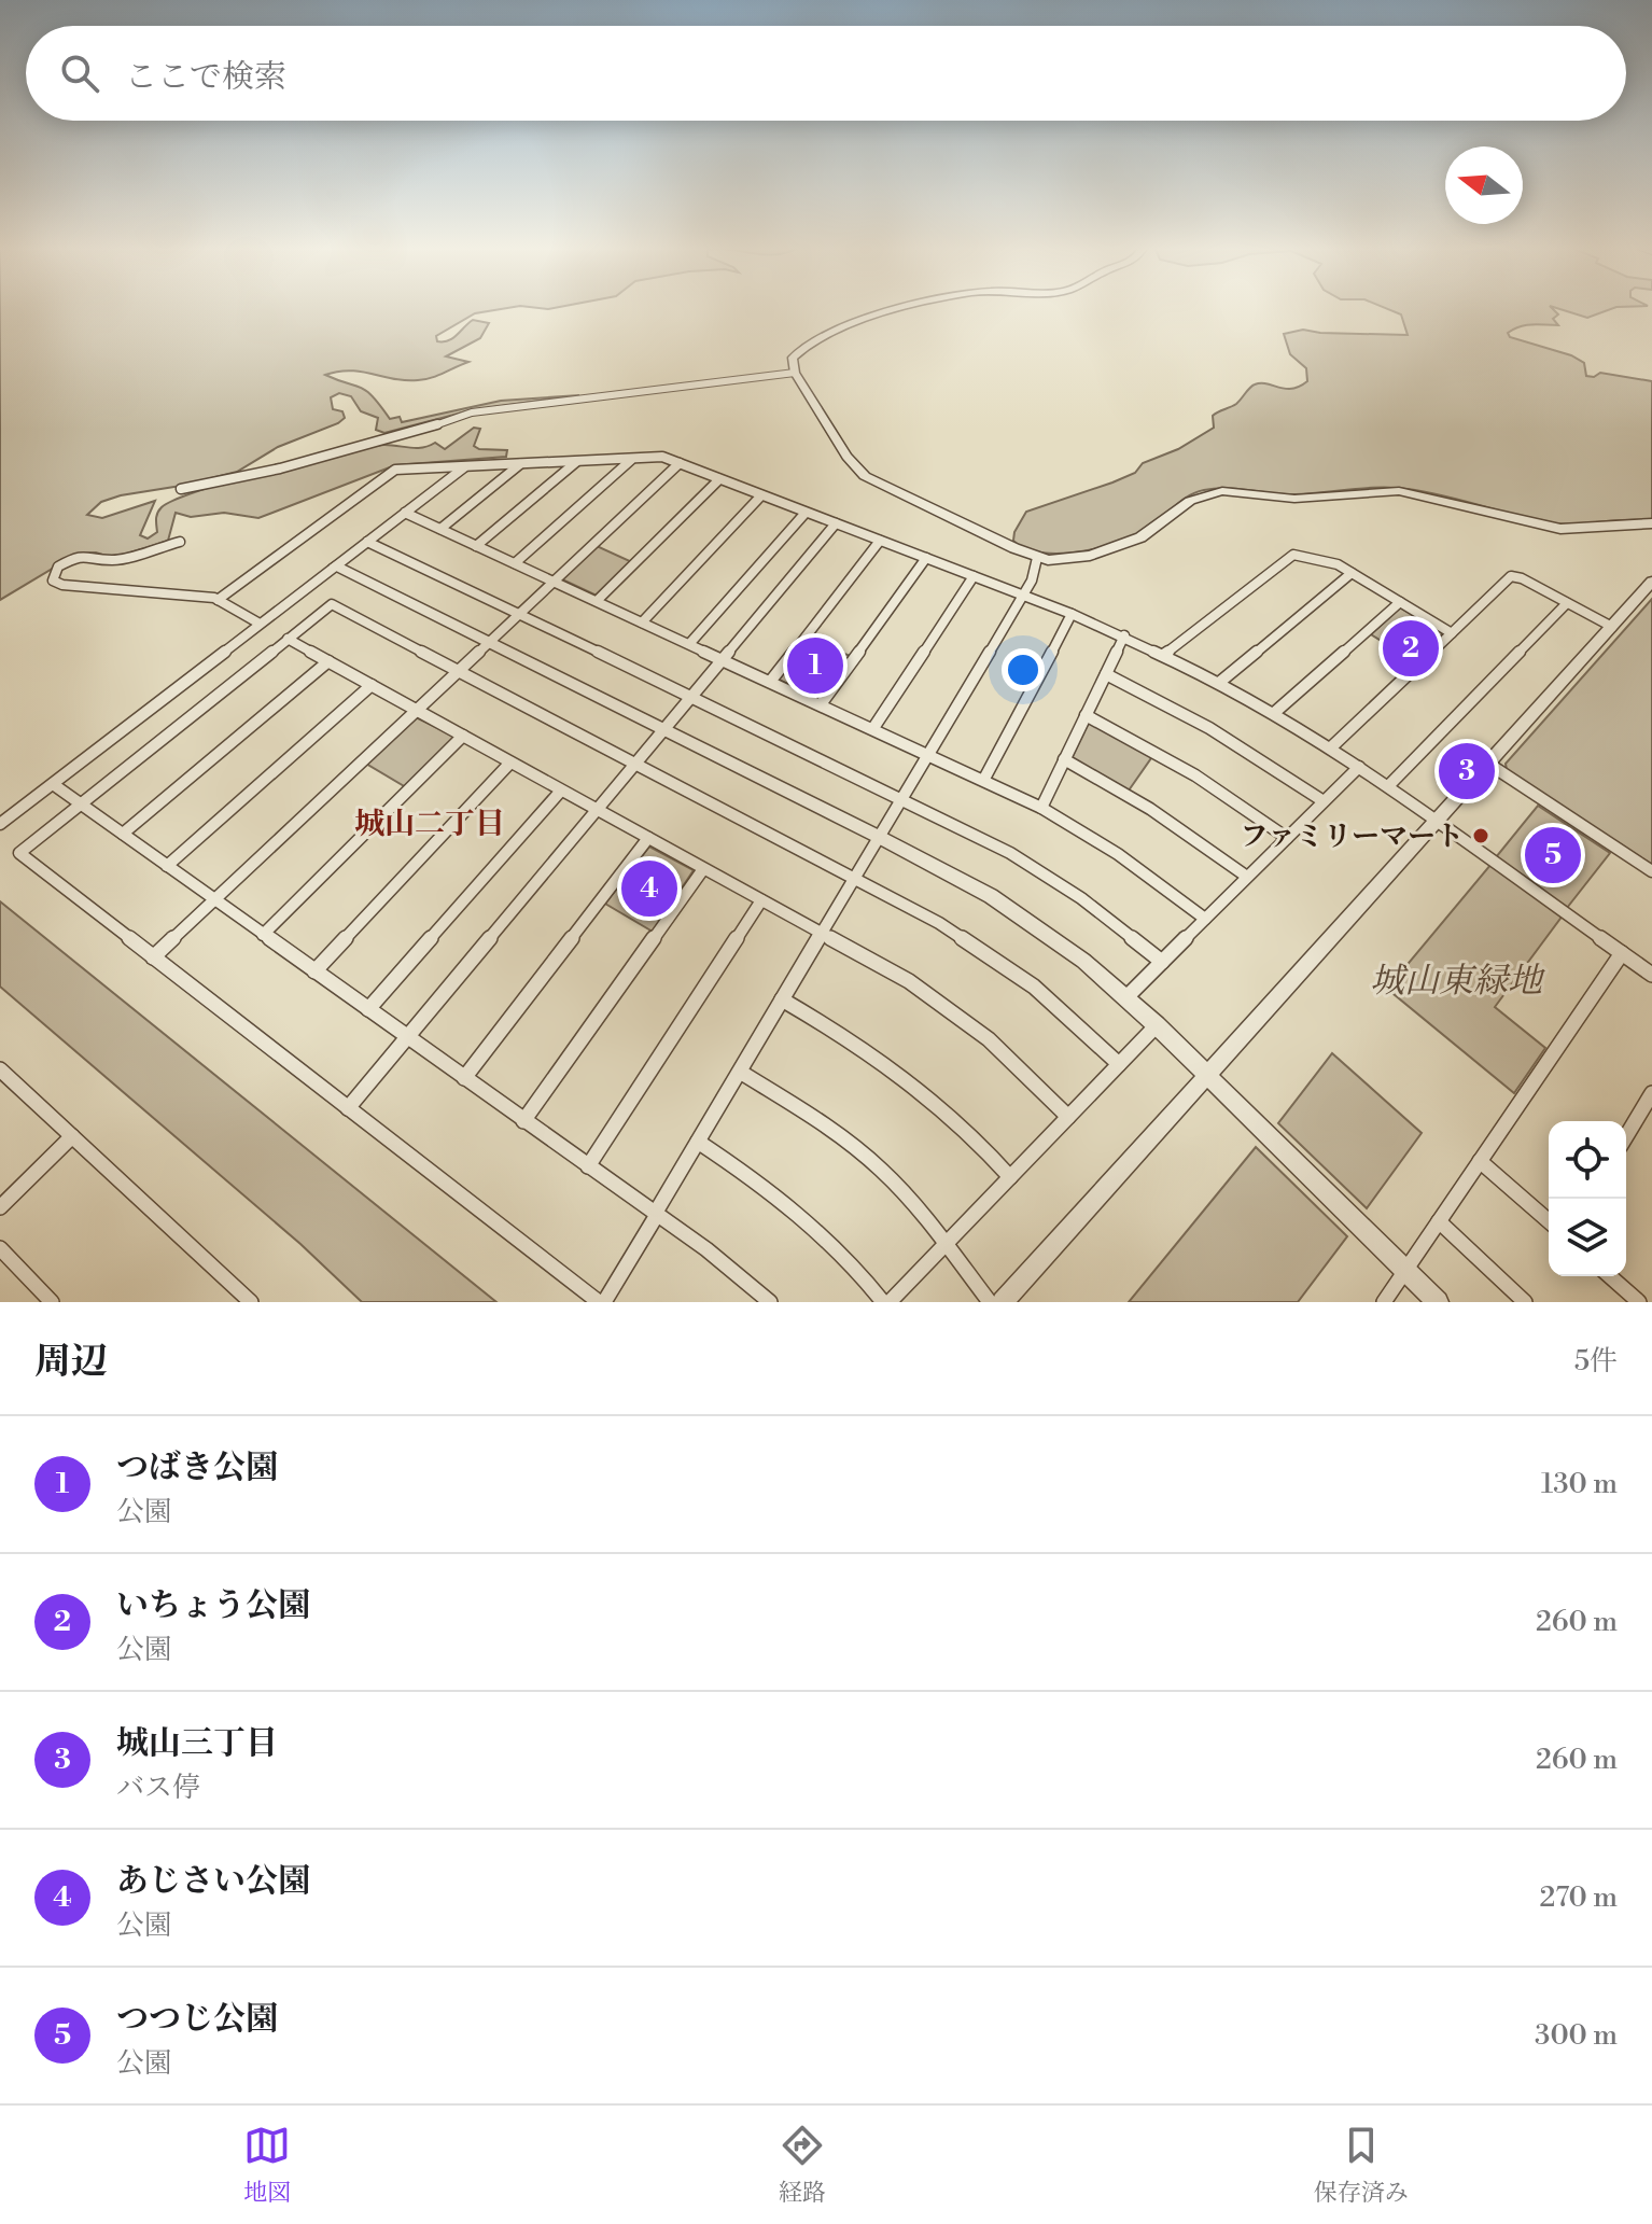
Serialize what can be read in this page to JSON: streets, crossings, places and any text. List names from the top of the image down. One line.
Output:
{"districts":["城山二丁目"],"parks":["城山東緑地"],"places":["ファミリーマート"],"north":"left","page":{"search":"ここで検索","pins":["2","1","3","5","4"],"heading":["周辺","5件"],"list":[{"mark":"1","name":"つばき公園","note":"公園","value":"130 m"},{"mark":"2","name":"いちょう公園","note":"公園","value":"260 m"},{"mark":"3","name":"城山三丁目","note":"バス停","value":"260 m"},{"mark":"4","name":"あじさい公園","note":"公園","value":"270 m"},{"mark":"5","name":"つつじ公園","note":"公園","value":"300 m"}],"nav":["地図","経路","保存済み"]}}
